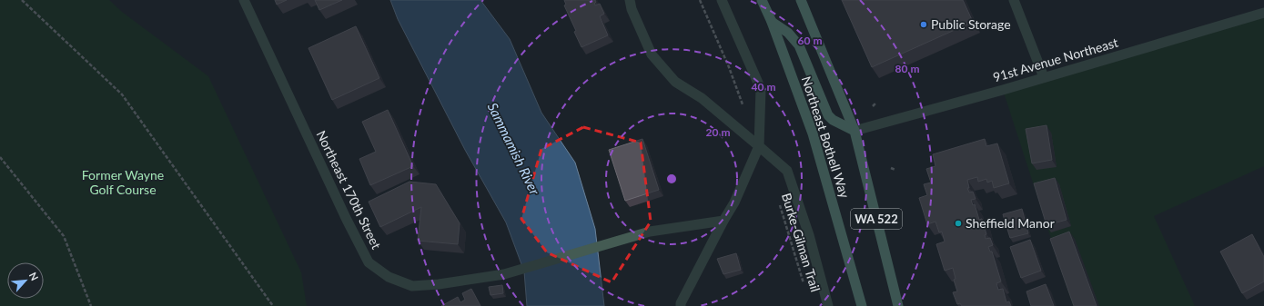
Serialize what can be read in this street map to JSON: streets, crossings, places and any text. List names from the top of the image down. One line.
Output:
{"streets":{"main road":["Northeast Bothell Way","WA 522"],"street":["91st Avenue Northeast","Northeast 170th Street"],"path":["Burke-Gilman Trail"]},"crossings":[["91st Avenue Northeast","Northeast Bothell Way"]],"water":["Sammamish River"],"parks":["Former Wayne Golf Course"],"places":["Public Storage","Sheffield Manor"],"north":"top right","rings":["60 m","80 m","40 m","20 m"]}
